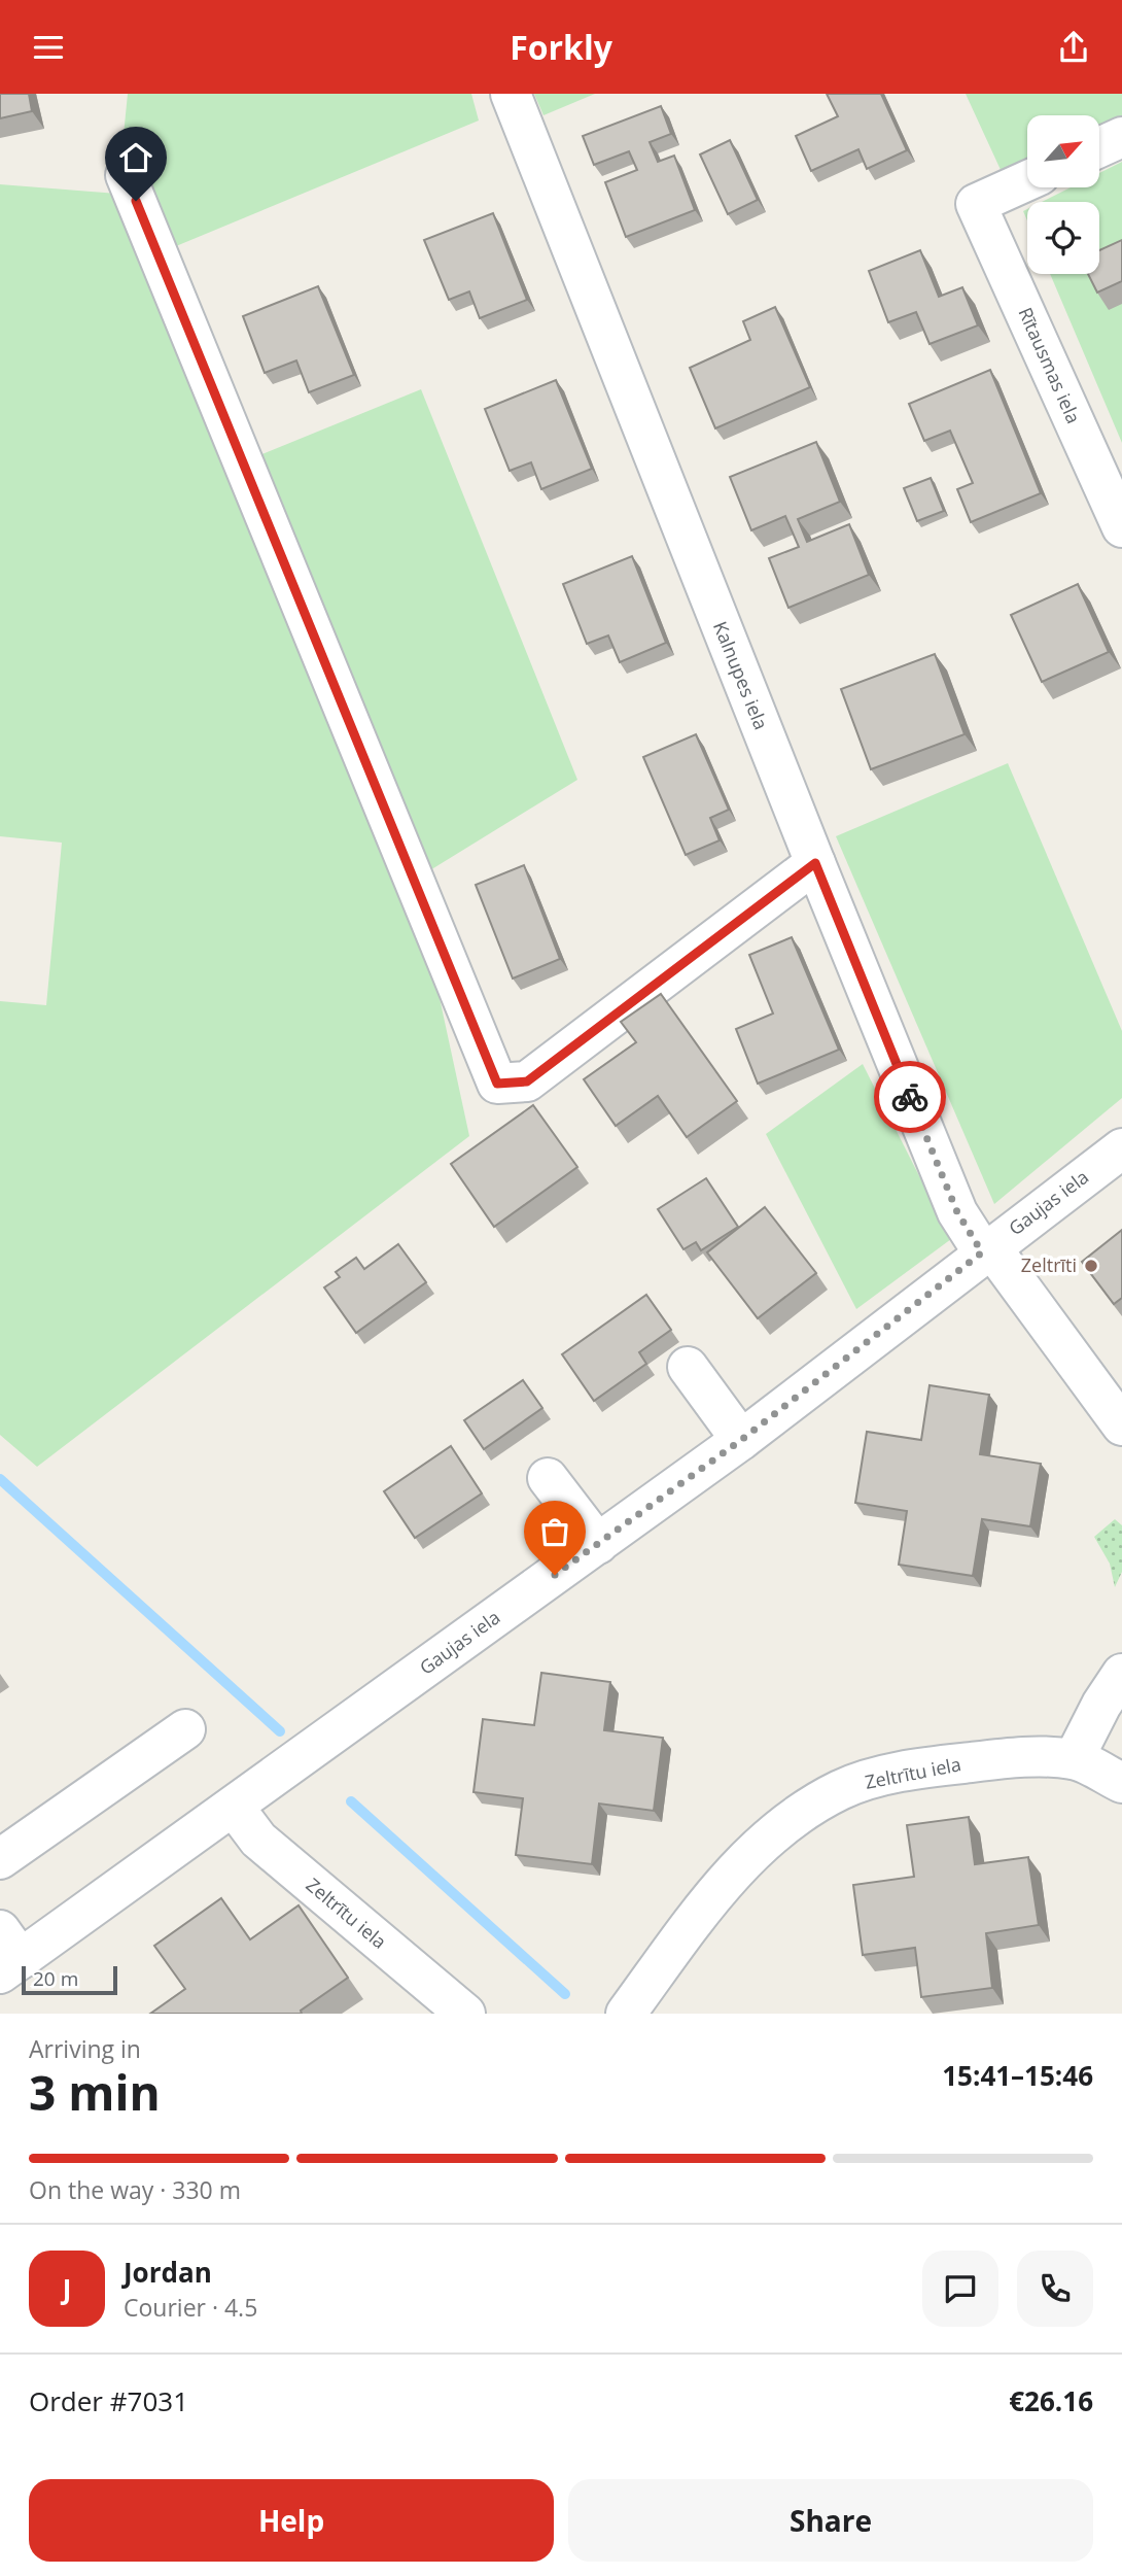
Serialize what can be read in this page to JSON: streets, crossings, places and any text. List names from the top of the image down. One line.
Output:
{"streets":{"street":["Rītausmas iela","Kalnupes iela","Gaujas iela","Zeltrītu iela"]},"crossings":[["Kalnupes iela","Gaujas iela"],["Gaujas iela","Zeltrītu iela"]],"places":["Zeltrīti"],"scale_bar":"20 m","north":"top right","page":{"header":"Forkly","scale":"20 m","heading":["3 min","Arriving in","15:41–15:46"],"panel":["Jordan","Courier · 4.5","Order #7031","€26.16"],"bar":"On the way · 330 m","round":"J","buttons":["Help","Share"]}}
